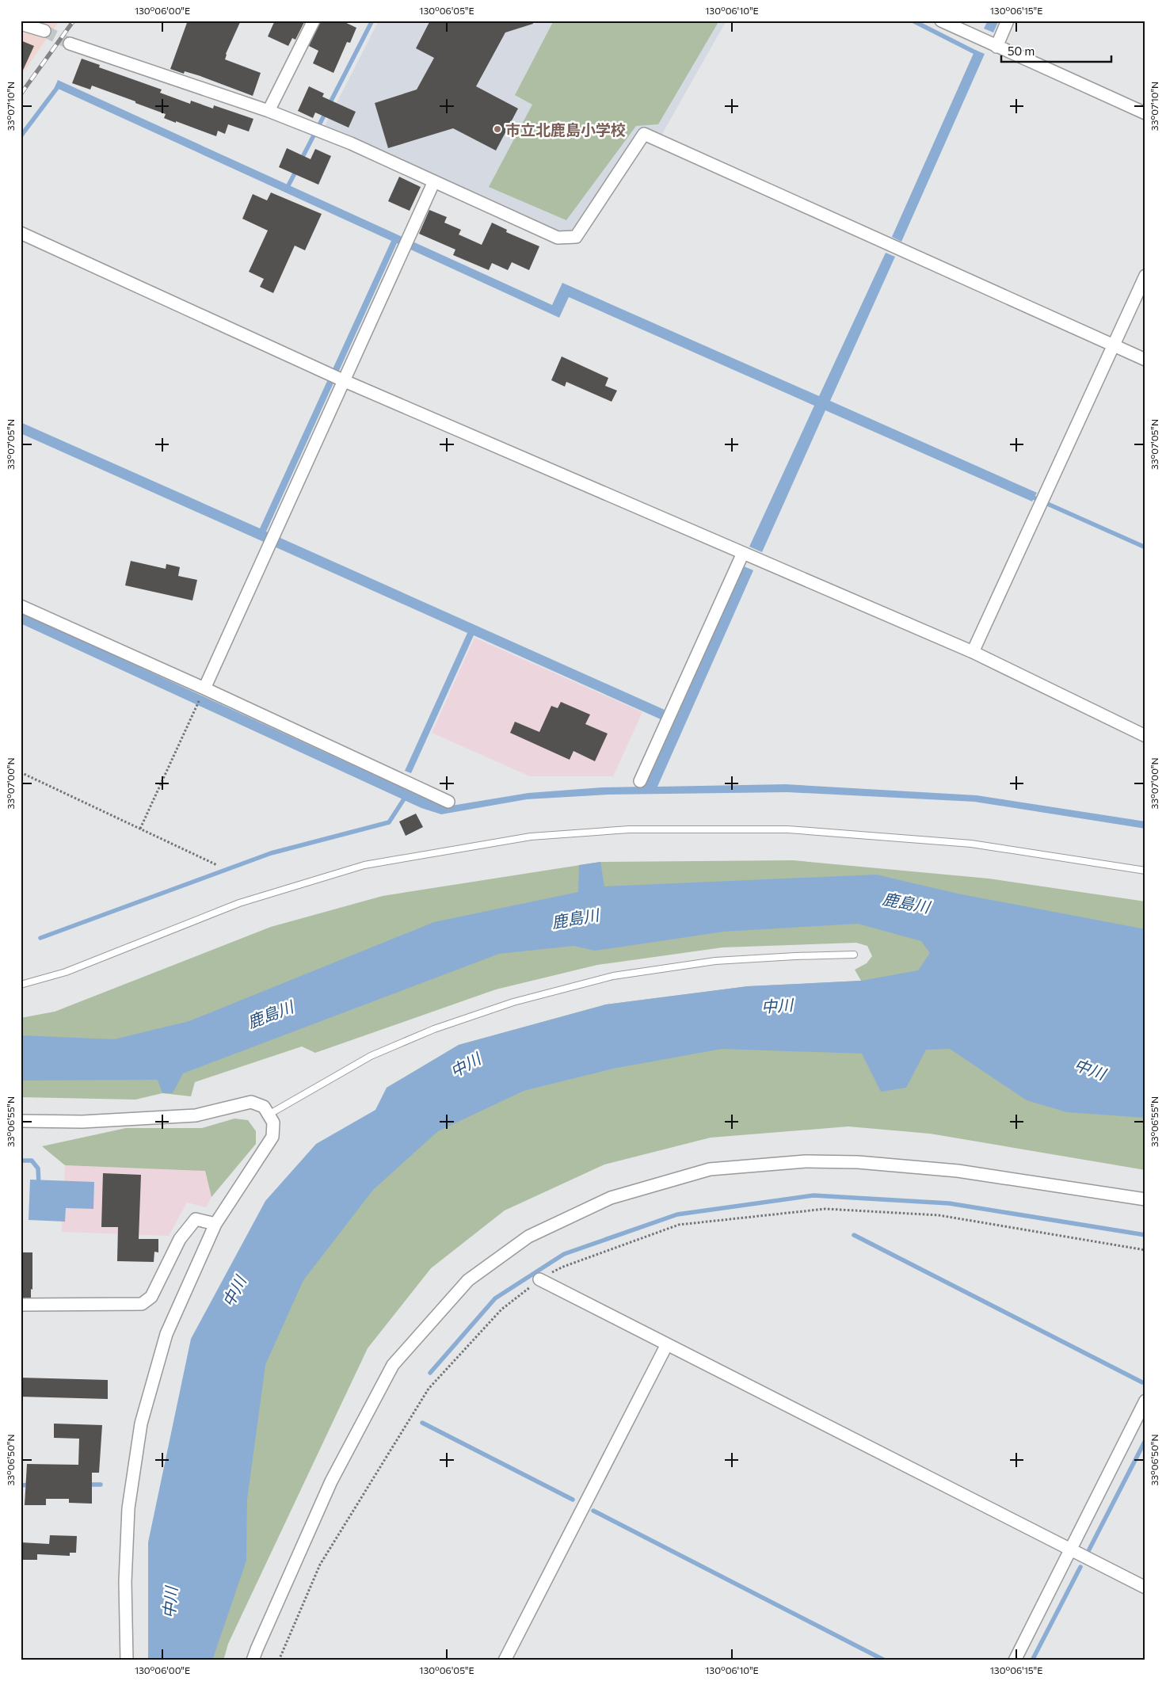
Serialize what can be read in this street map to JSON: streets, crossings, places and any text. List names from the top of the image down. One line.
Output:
{"water":["鹿島川","中川"],"places":["市立北鹿島小学校"],"scale_bar":"50 m","coordinates":["130°06'00\"E","130°06'05\"E","130°06'10\"E","130°06'15\"E","33°07'10\"N","33°07'05\"N","33°07'00\"N","33°06'55\"N","33°06'50\"N"]}
